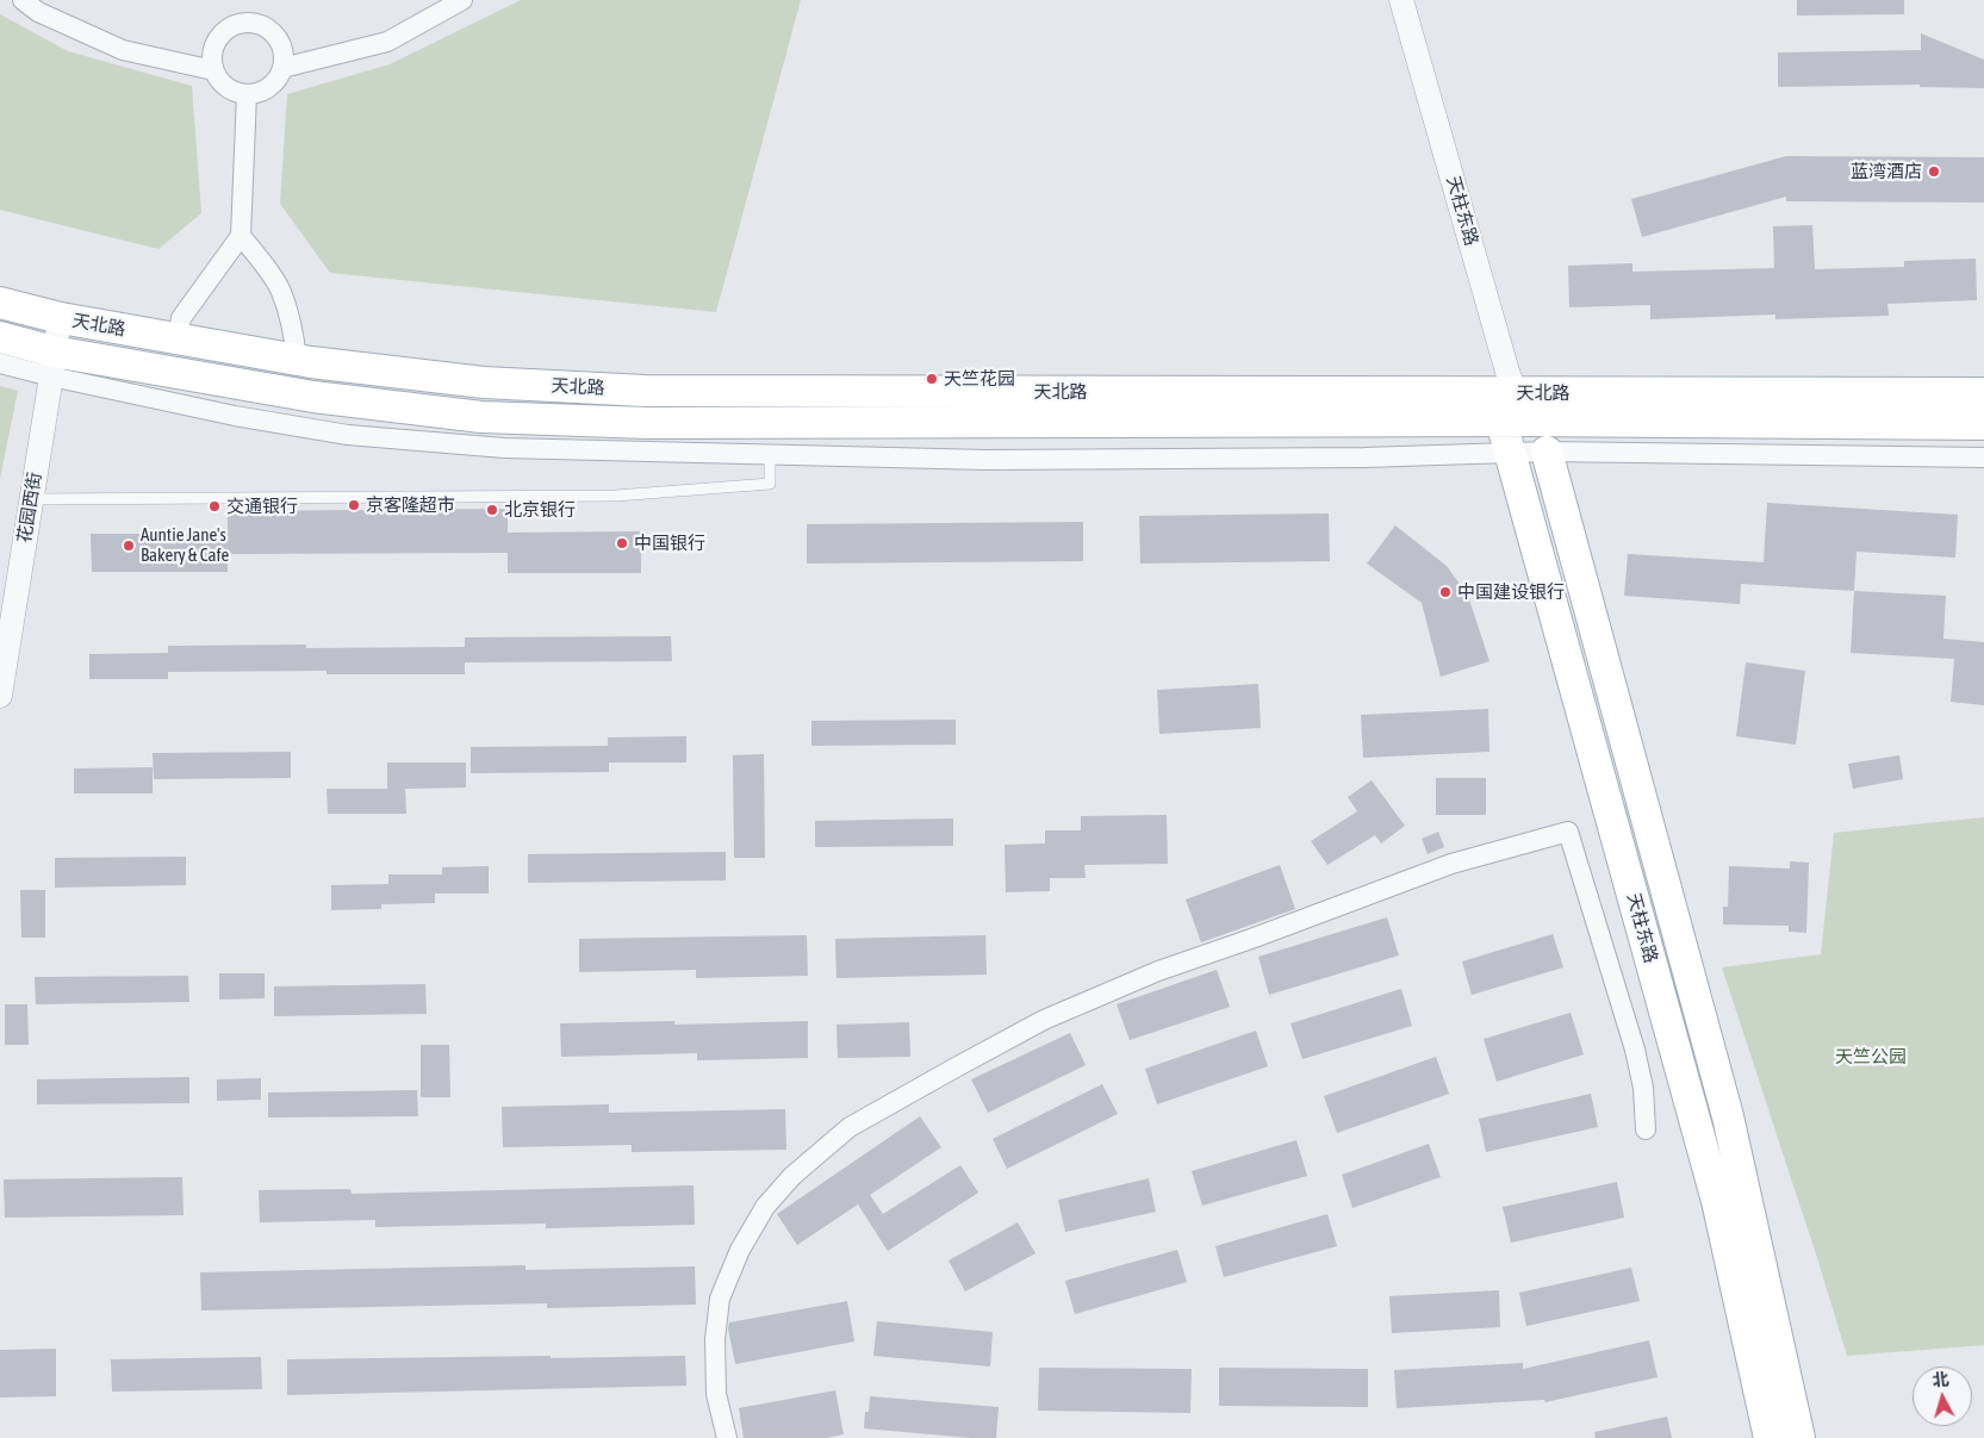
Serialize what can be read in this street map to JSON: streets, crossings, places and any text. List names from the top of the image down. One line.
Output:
{"streets":{"main road":["天柱东路","天北路"],"street":["花园西街"]},"crossings":[["天柱东路","天北路"],["天北路","花园西街"]],"parks":["天竺公园"],"places":["蓝湾酒店","天竺花园","京客隆超市","交通银行","北京银行","中国银行","Auntie Jane's Bakery & Cafe","中国建设银行"],"north":"top"}
